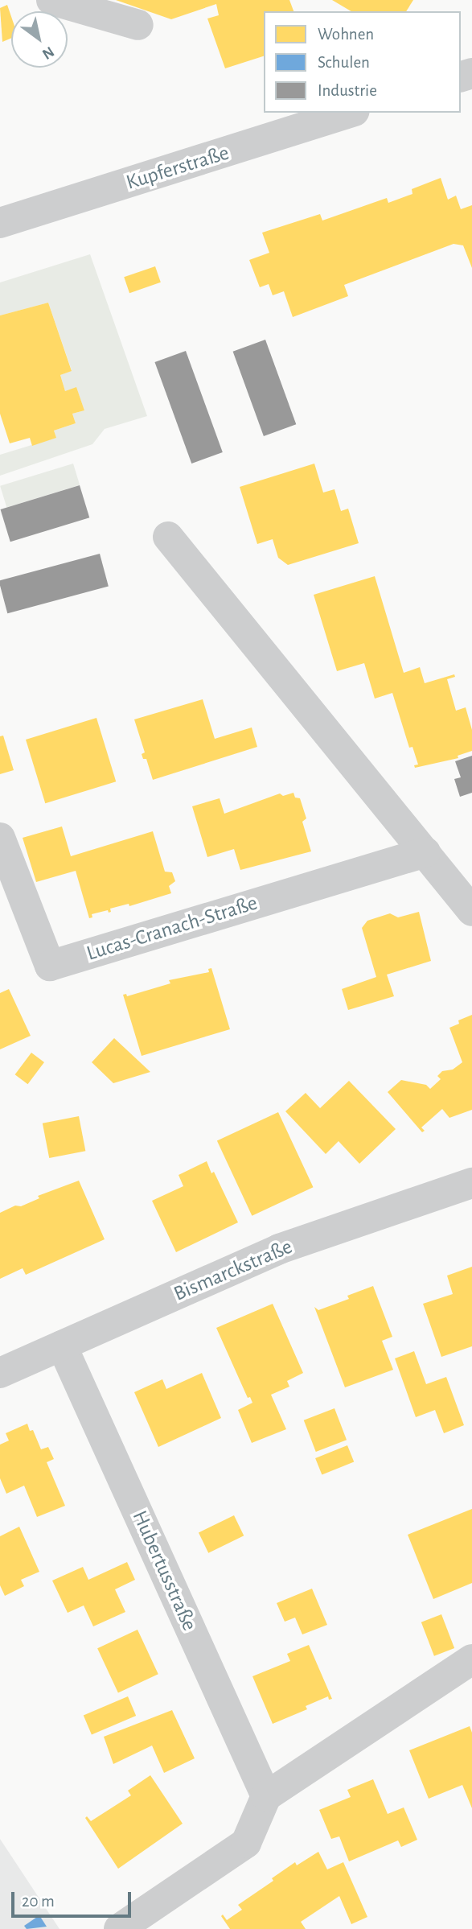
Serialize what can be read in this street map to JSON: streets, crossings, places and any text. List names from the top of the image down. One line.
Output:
{"streets":{"street":["Kupferstraße","Lucas-Cranach-Straße","Bismarckstraße","Hubertusstraße"]},"crossings":[["Bismarckstraße","Hubertusstraße"]],"legend":["Wohnen","Schulen","Industrie"],"scale_bar":"20 m","north":"bottom right"}
